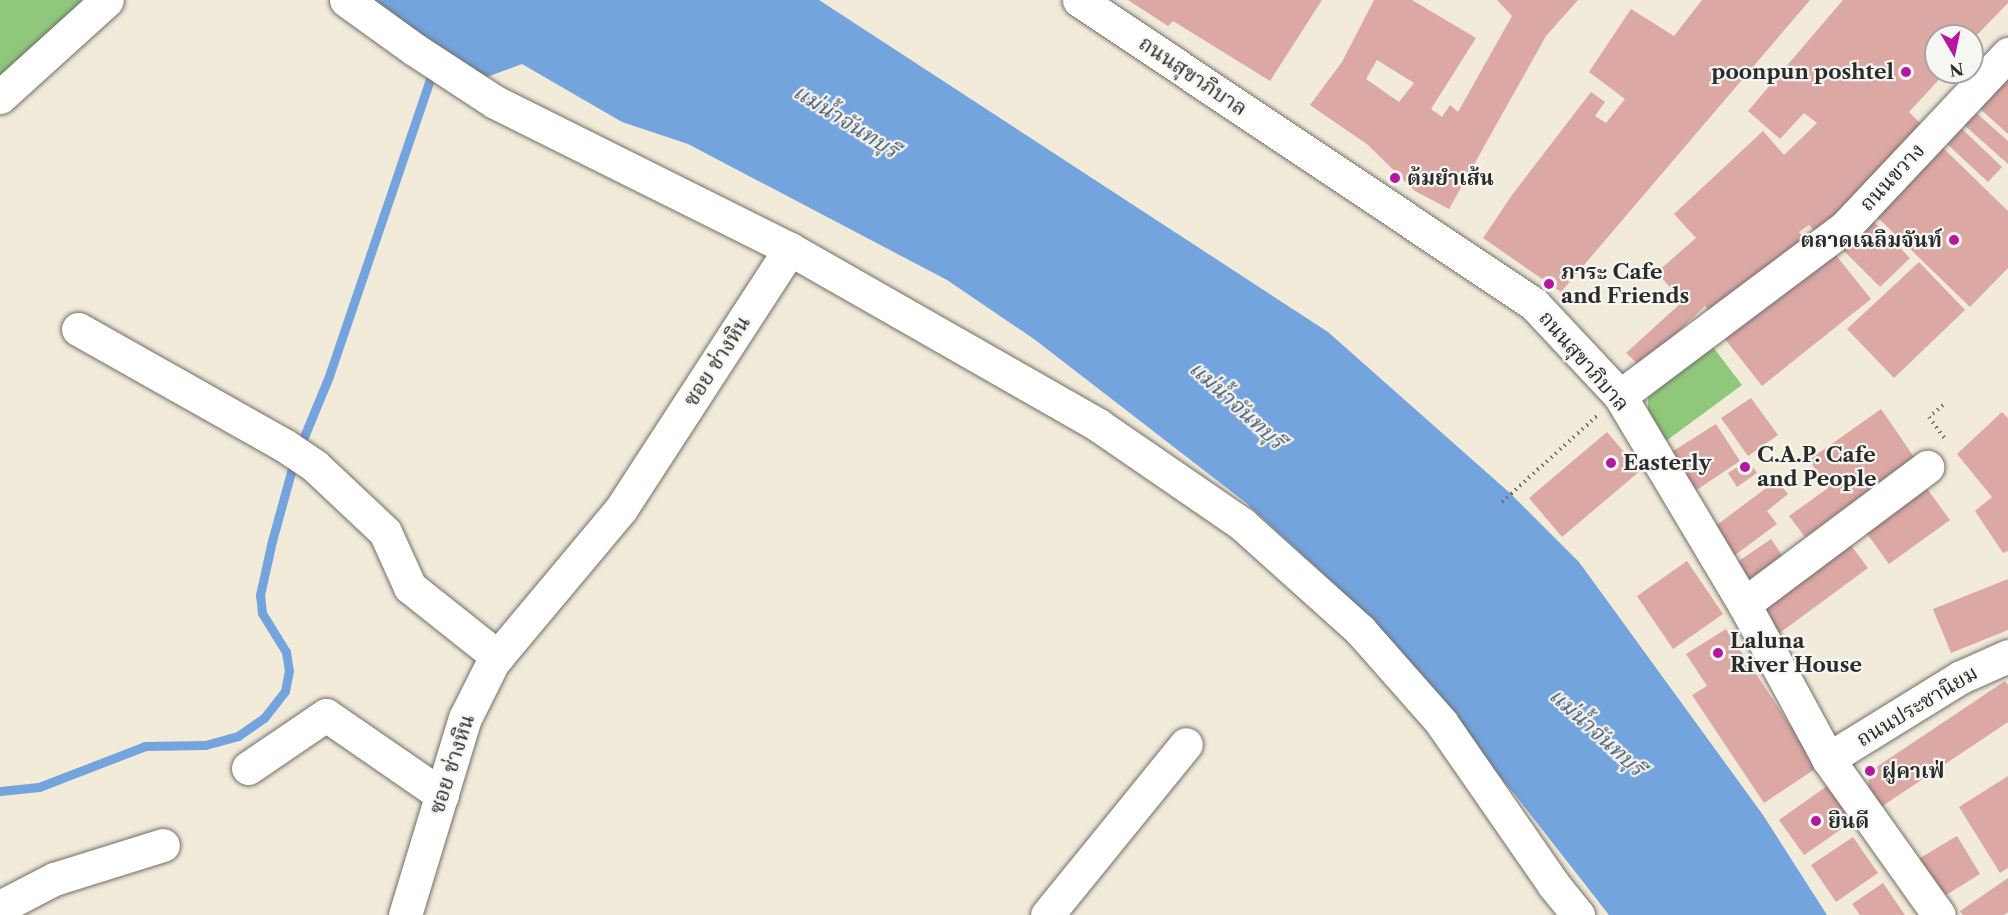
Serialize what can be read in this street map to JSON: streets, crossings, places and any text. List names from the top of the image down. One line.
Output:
{"streets":{"street":["ถนนสุขาภิบาล","ถนนขวาง","ซอย ช่างหิน","ถนนประชานิยม"]},"crossings":[["ถนนสุขาภิบาล","ถนนขวาง"],["ถนนสุขาภิบาล","ถนนประชานิยม"]],"water":["แม่น้ำจันทบุรี"],"places":["poonpun poshtel","ต้มยำเส้น","ตลาดเฉลิมจันท์","ภาระ Cafe and Friends","Easterly","C.A.P. Cafe and People","Laluna River House","ฝูคาเฟ่","ยินดี"],"north":"bottom"}
